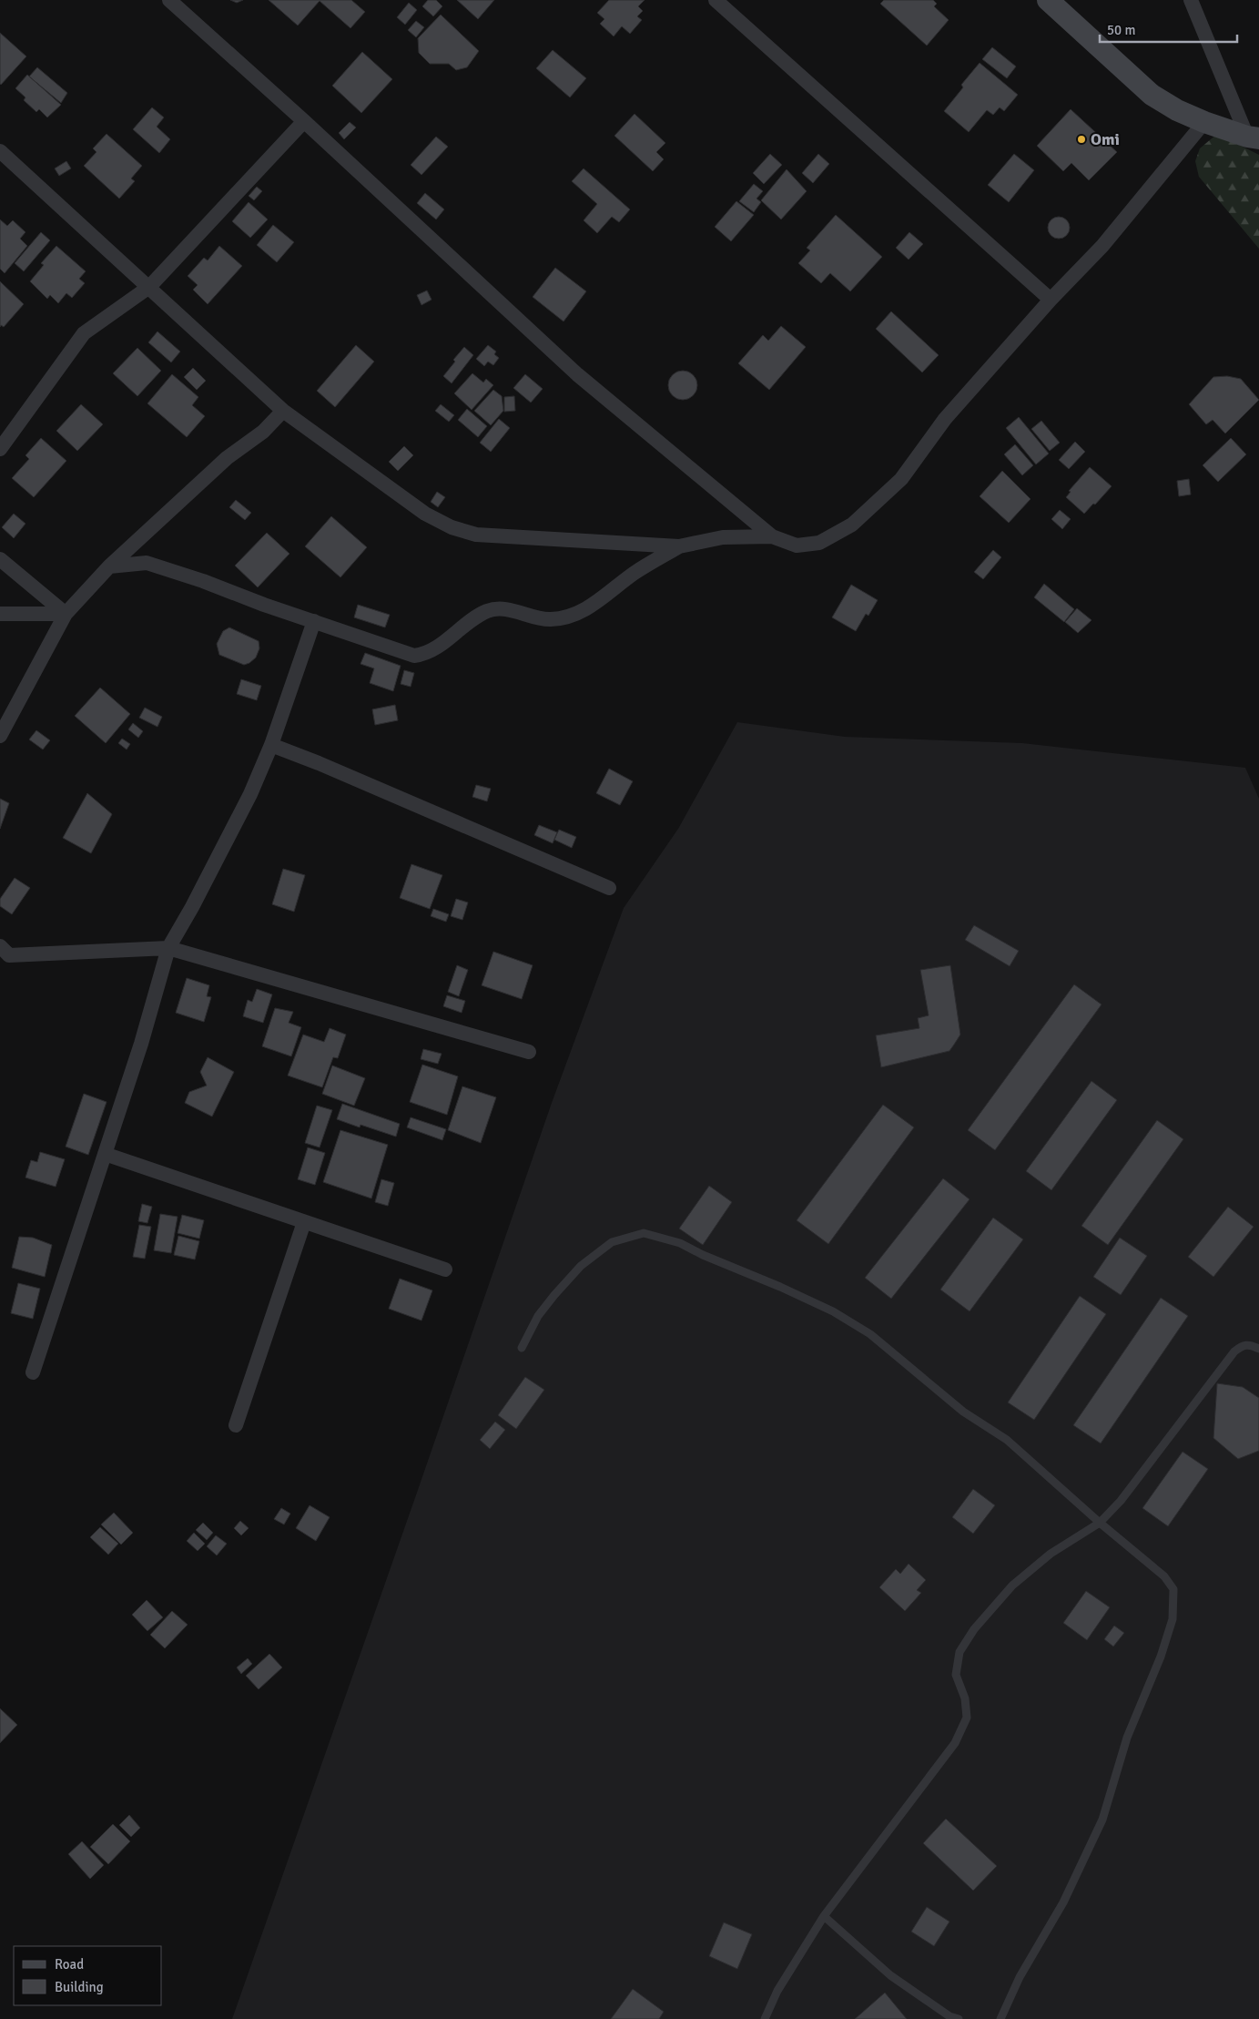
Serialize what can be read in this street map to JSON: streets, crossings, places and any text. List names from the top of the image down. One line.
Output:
{"places":["Omi"],"legend":["Road","Building"],"scale_bar":"50 m"}
